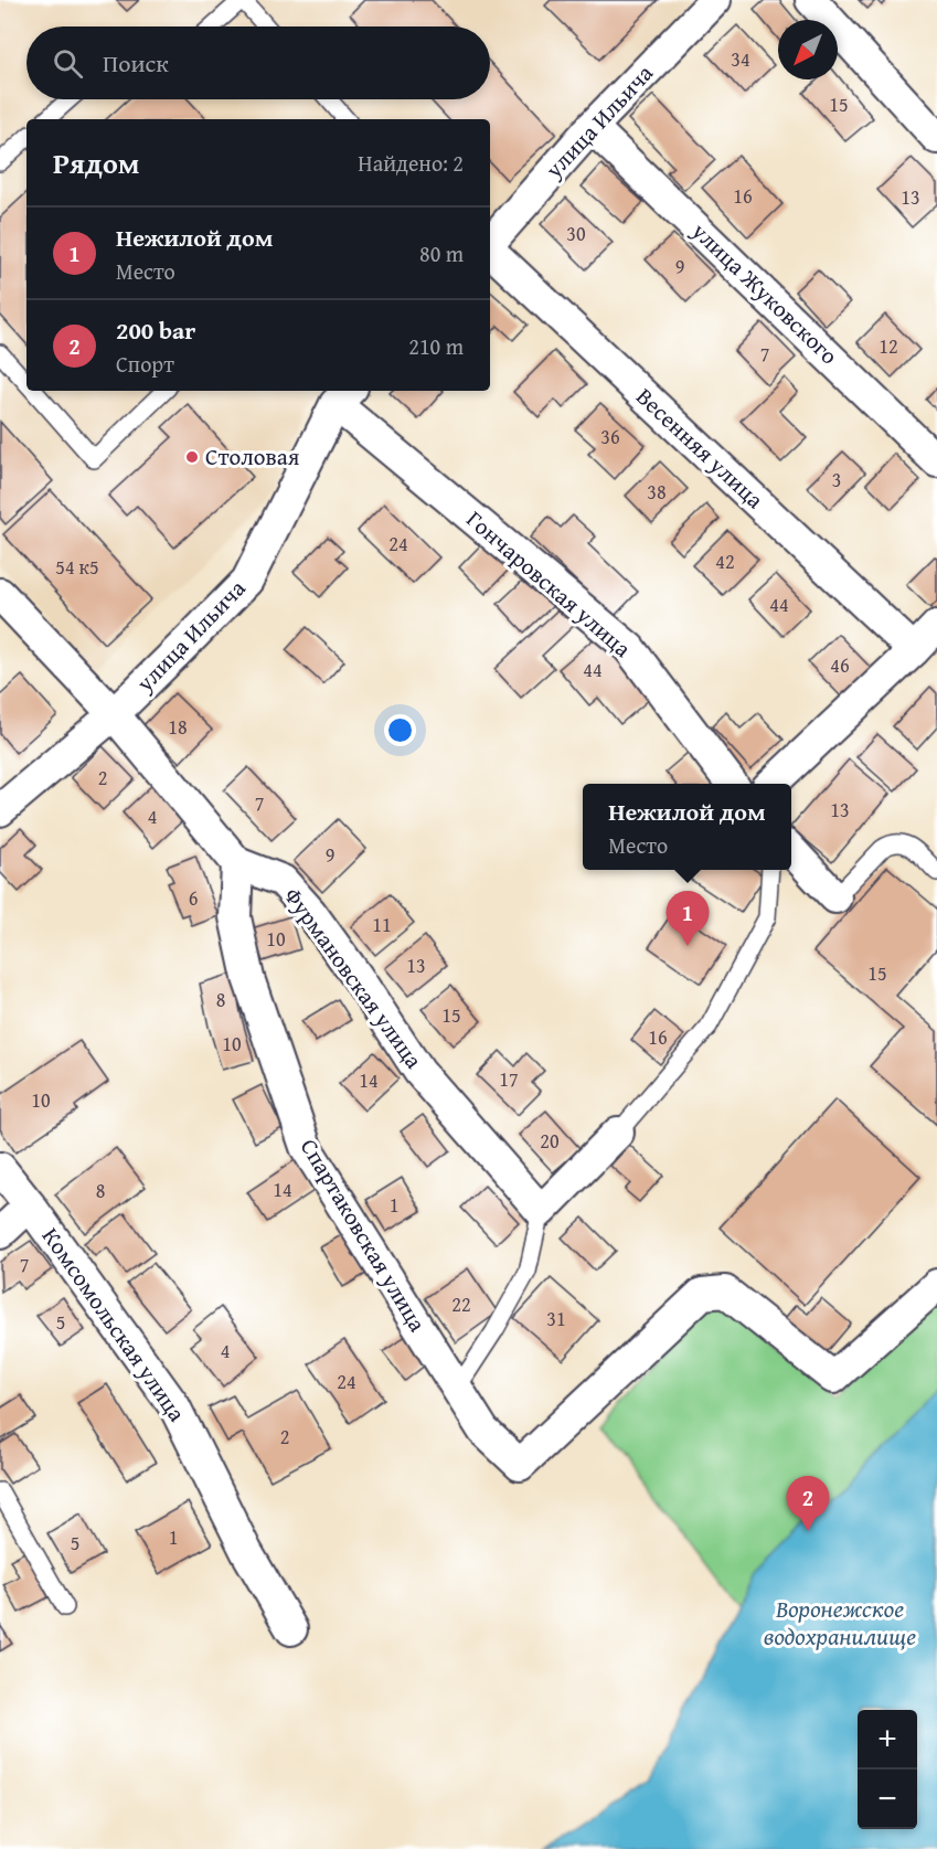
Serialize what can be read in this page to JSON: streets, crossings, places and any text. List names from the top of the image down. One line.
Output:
{"streets":{"street":["улица Ильича","улица Жуковского","Весенняя улица","Гончаровская улица","Фурмановская улица","Спартаковская улица","Комсомольская улица"]},"crossings":[["улица Ильича","улица Жуковского"],["улица Ильича","Гончаровская улица"],["улица Ильича","Фурмановская улица"],["Фурмановская улица","Спартаковская улица"]],"water":["Воронежское водохранилище"],"places":["Столовая"],"house_numbers":["34","15","16","13","30","9","12","7","36","3","38","24","42","54 к5","44","46","44","18","2","7","13","4","9","6","11","10","13","15","8","15","16","10","17","14","10","20","14","8","1","7","22","31","5","4","24","2","1","5"],"north":"bottom left","page":{"search":"Поиск","heading":["Рядом","Найдено: 2"],"list":[{"mark":"1","name":"Нежилой дом","note":"Место","value":"80 m"},{"mark":"2","name":"200 bar","note":"Спорт","value":"210 m"}],"popup":["Нежилой дом","Место"],"pins":["1","2"],"map_buttons":["+","−"]}}
